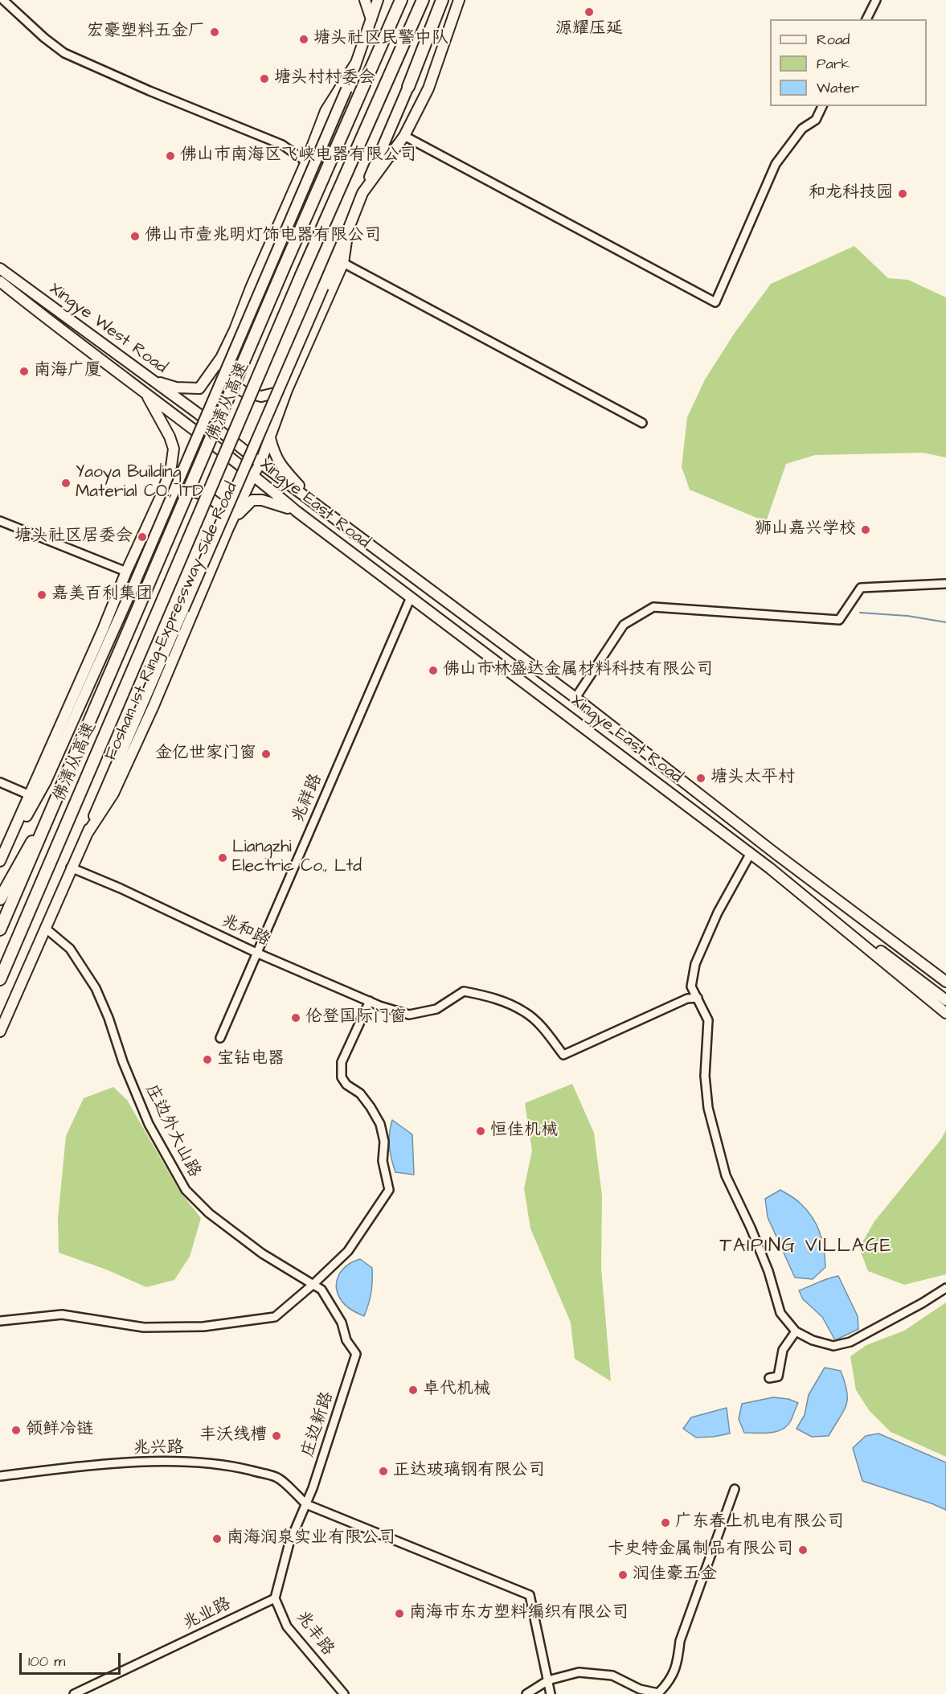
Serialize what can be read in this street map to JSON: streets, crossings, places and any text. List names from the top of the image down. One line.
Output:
{"streets":{"highway":["佛清从高速"],"main road":["Xingye West Road","Xingye East Road","Foshan 1st Ring Expressway Side Road"],"street":["兆祥路","兆和路","庄边外大山路","庄边新路","兆兴路","兆业路","兆丰路"]},"crossings":[["Xingye West Road","Xingye East Road"],["Xingye East Road","Foshan 1st Ring Expressway Side Road"],["Xingye East Road","兆祥路"],["Foshan 1st Ring Expressway Side Road","兆和路"],["Foshan 1st Ring Expressway Side Road","庄边外大山路"],["兆祥路","兆和路"],["庄边外大山路","庄边新路"],["庄边新路","兆兴路"],["兆业路","兆丰路"]],"districts":["TAIPING VILLAGE"],"places":["源耀压延","宏豪塑料五金厂","塘头社区民警中队","塘头村村委会","佛山市南海区飞峡电器有限公司","和龙科技园","佛山市壹兆明灯饰电器有限公司","南海广厦","Yaoya Building Material CO., lTD","狮山嘉兴学校","塘头社区居委会","嘉美百利集团","佛山市林盛达金属材料科技有限公司","金亿世家门窗","塘头太平村","Liangzhi Electric Co., Ltd","伦登国际门窗","宝钻电器","恒佳机械","卓代机械","领鲜冷链","丰沃线槽","正达玻璃钢有限公司","广东春上机电有限公司","南海润泉实业有限公司","卡史特金属制品有限公司","润佳豪五金","南海市东方塑料编织有限公司"],"legend":["Road","Park","Water"],"scale_bar":"100 m"}
